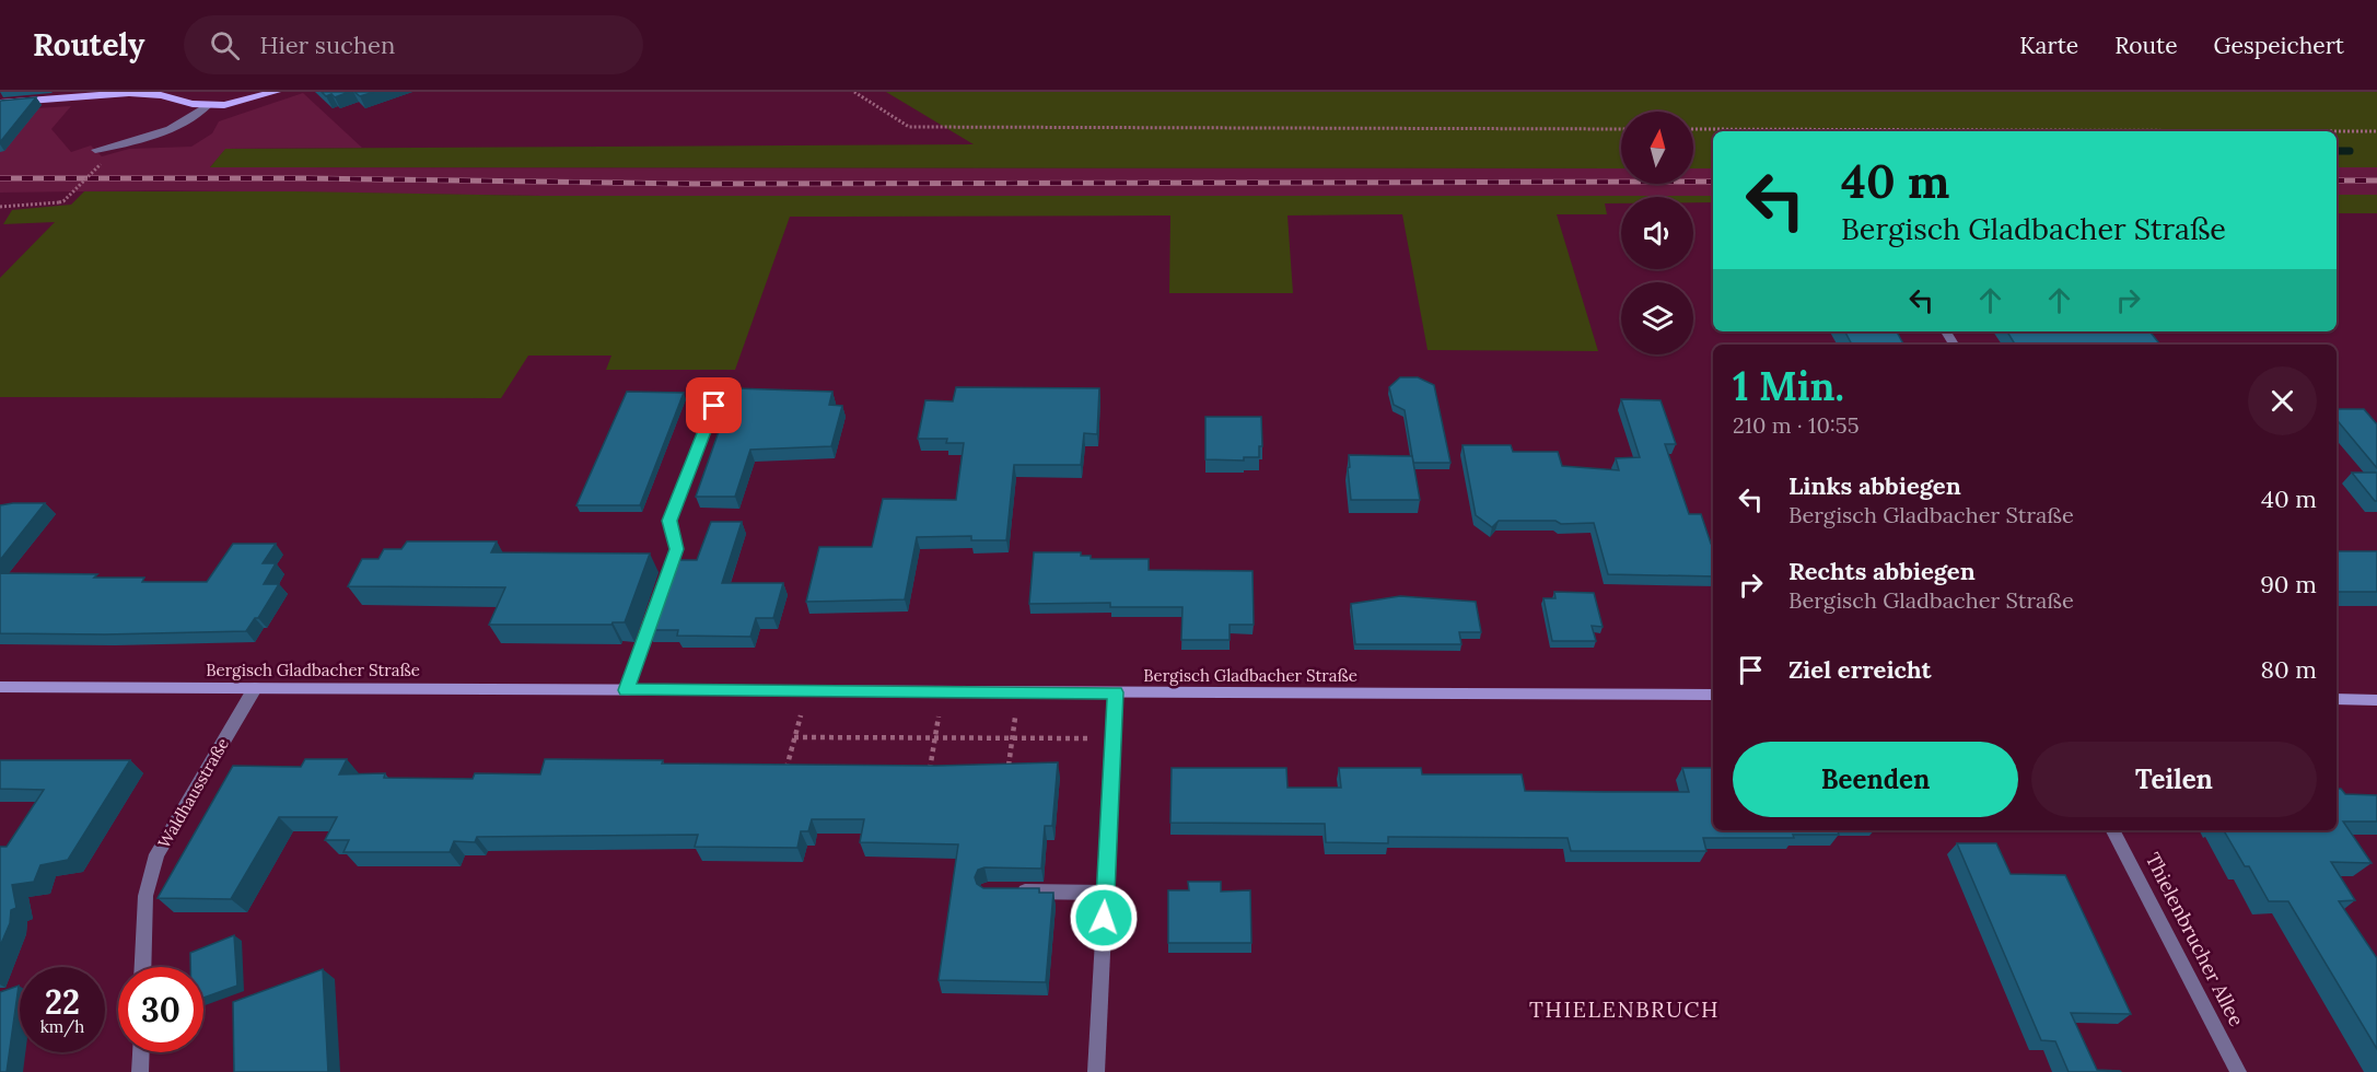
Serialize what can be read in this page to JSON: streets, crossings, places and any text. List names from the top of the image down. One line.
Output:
{"streets":{"main road":["Bergisch Gladbacher Straße"],"street":["Waldhausstraße","Thielenbrucher Allee"]},"crossings":[["Bergisch Gladbacher Straße","Waldhausstraße"]],"districts":["THIELENBRUCH"],"north":"top","page":{"header":"Routely","search":"Hier suchen","nav":["Karte","Route","Gespeichert"],"turn":["40 m","Bergisch Gladbacher Straße"],"heading":["1 Min.","210 m · 10:55"],"list":[{"name":"Links abbiegen","note":"Bergisch Gladbacher Straße","value":"40 m"},{"name":"Rechts abbiegen","note":"Bergisch Gladbacher Straße","value":"90 m"},{"name":"Ziel erreicht","value":"80 m"}],"buttons":["Beenden","Teilen"],"speed":"22 km/h","limit":"30"}}
